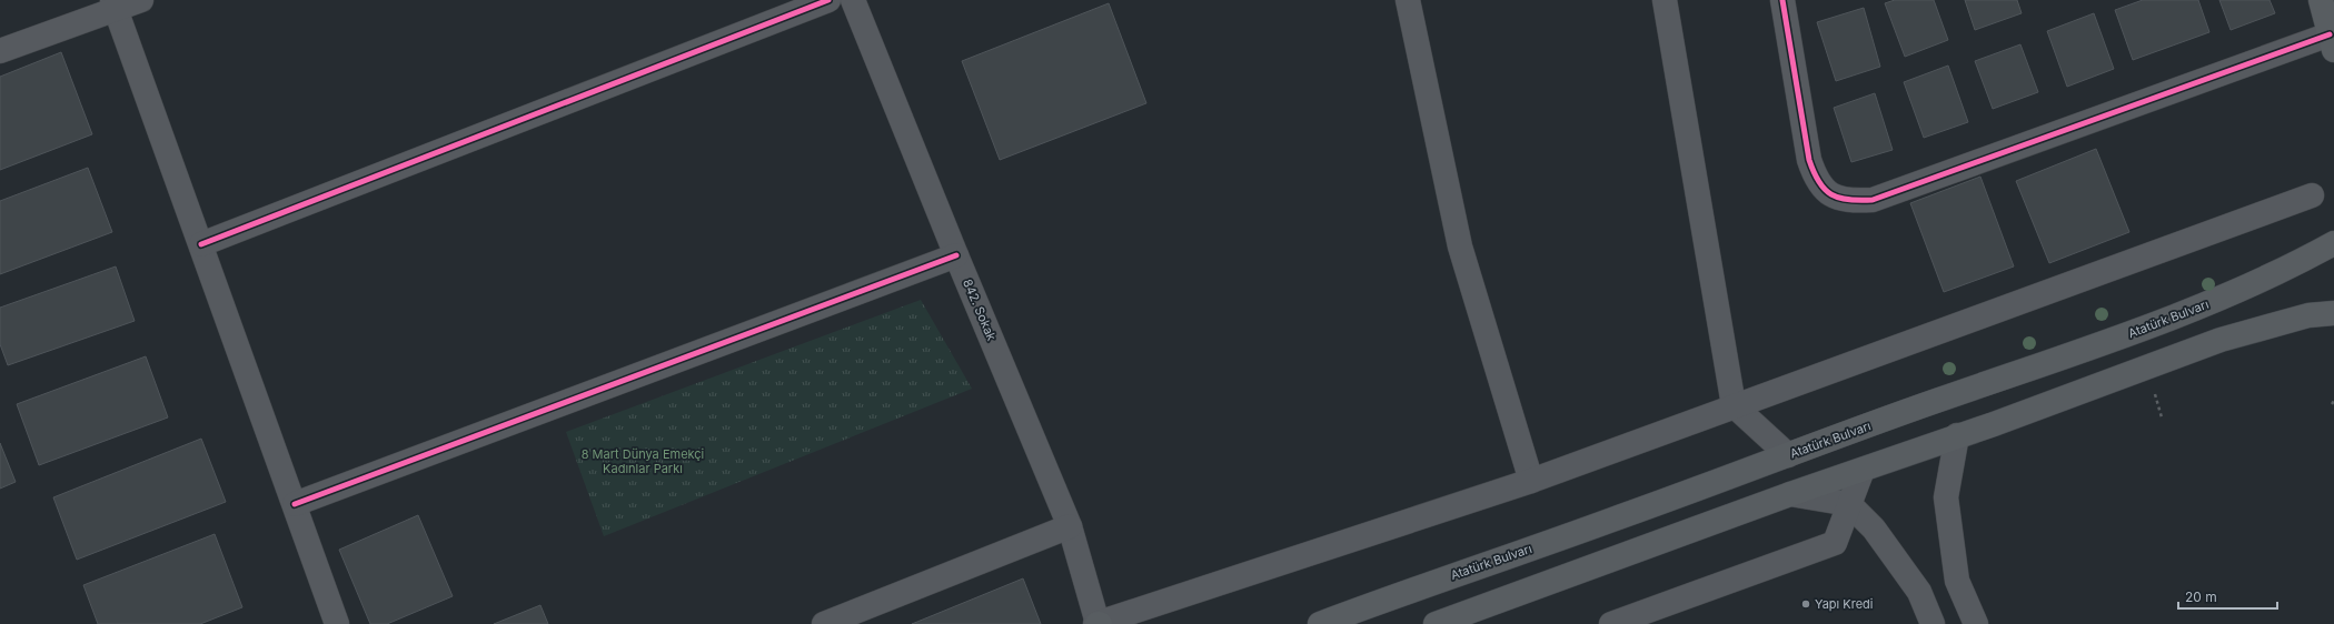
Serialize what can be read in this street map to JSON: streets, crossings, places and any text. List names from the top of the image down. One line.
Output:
{"streets":{"main road":["Atatürk Bulvarı"],"street":["842. Sokak"]},"parks":["8 Mart Dünya Emekçi Kadınlar Parkı"],"places":["Yapı Kredi"],"scale_bar":"20 m"}
